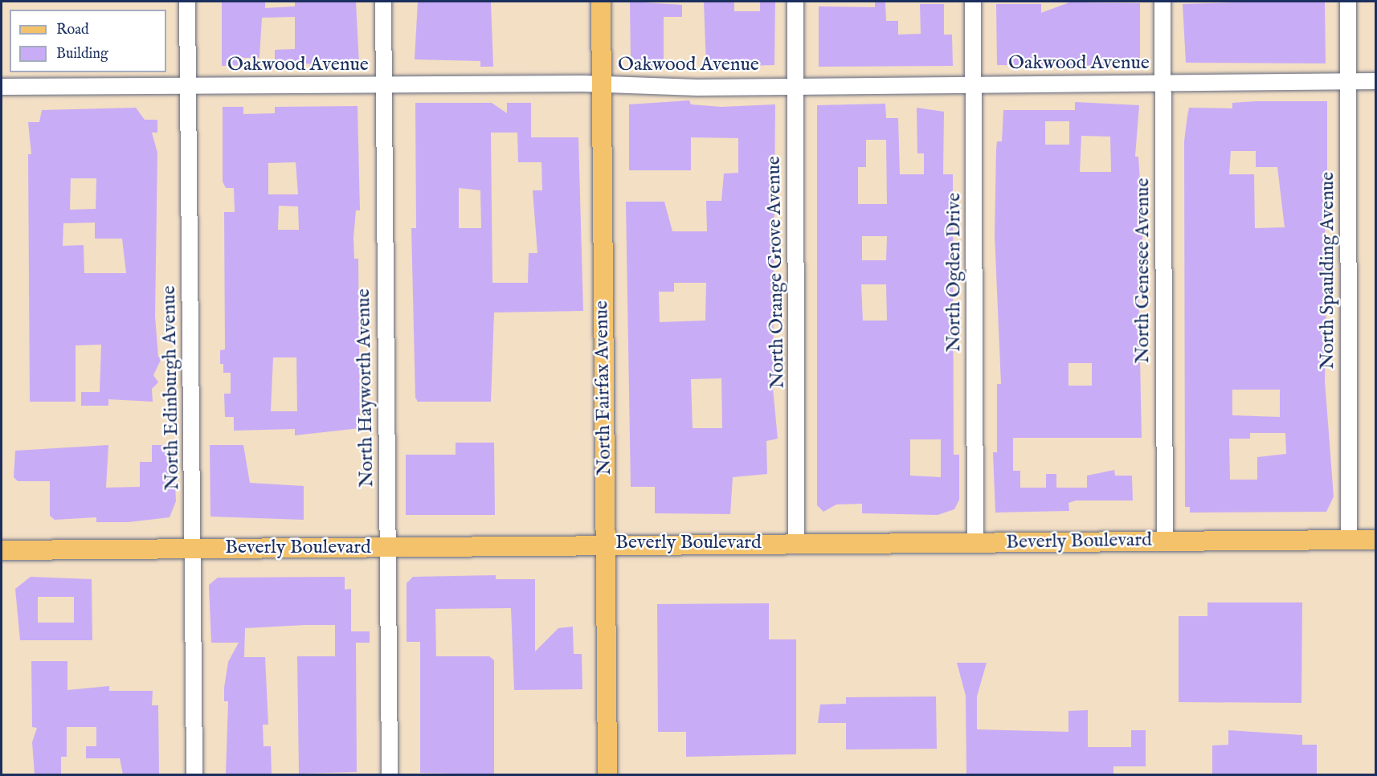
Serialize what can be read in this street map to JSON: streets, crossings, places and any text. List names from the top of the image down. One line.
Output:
{"streets":{"main road":["North Fairfax Avenue","Beverly Boulevard"],"street":["Oakwood Avenue","North Genesee Avenue","North Spaulding Avenue","North Orange Grove Avenue","North Ogden Drive","North Edinburgh Avenue","North Hayworth Avenue"]},"crossings":[["Oakwood Avenue","North Genesee Avenue"],["Oakwood Avenue","North Spaulding Avenue"],["Oakwood Avenue","North Orange Grove Avenue"],["Oakwood Avenue","North Ogden Drive"],["Oakwood Avenue","North Edinburgh Avenue"],["Oakwood Avenue","North Hayworth Avenue"],["Oakwood Avenue","North Fairfax Avenue"],["North Genesee Avenue","Beverly Boulevard"],["North Spaulding Avenue","Beverly Boulevard"],["North Orange Grove Avenue","Beverly Boulevard"],["North Ogden Drive","Beverly Boulevard"],["North Edinburgh Avenue","Beverly Boulevard"],["North Hayworth Avenue","Beverly Boulevard"],["North Fairfax Avenue","Beverly Boulevard"]],"legend":["Road","Building"]}
